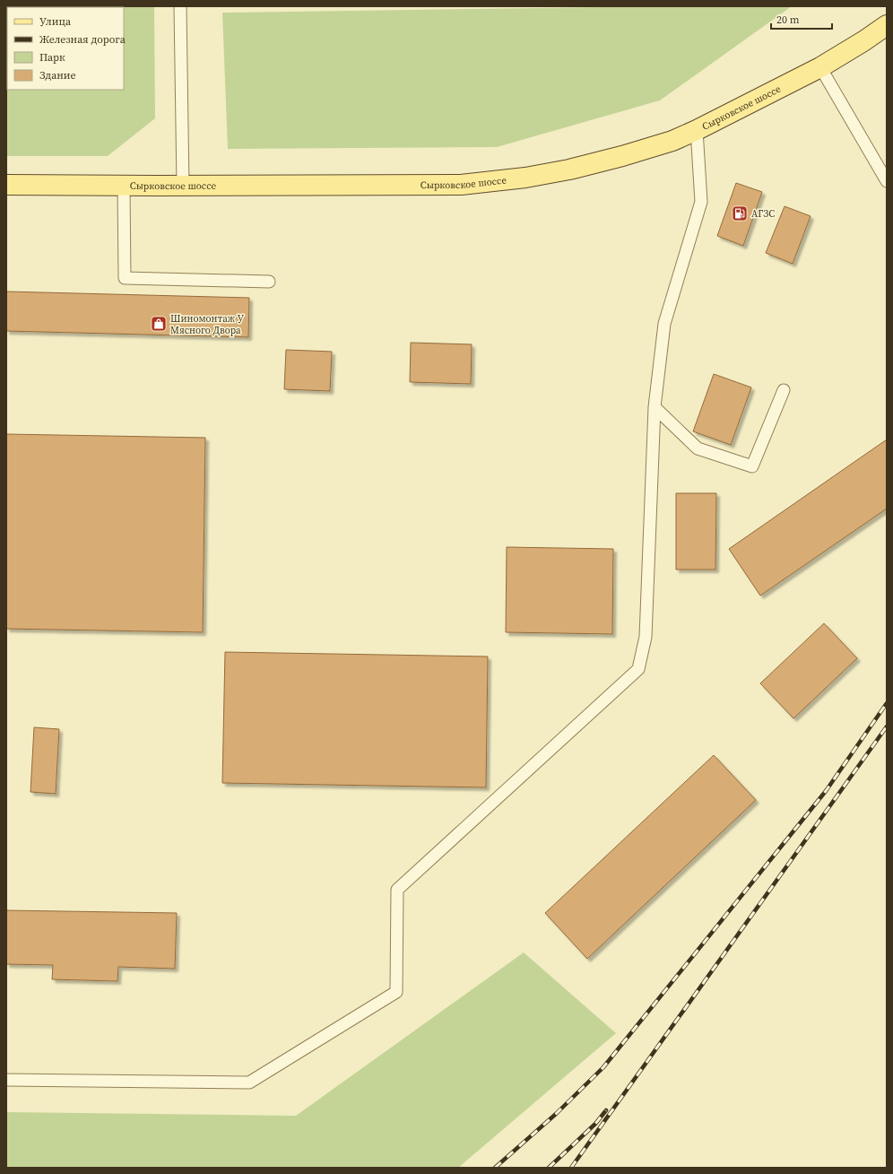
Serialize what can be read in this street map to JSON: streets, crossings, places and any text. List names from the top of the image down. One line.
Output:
{"streets":{"main road":["Сырковское шоссе"]},"places":{"fuel station":["АГЗС"],"shop":["Шиномонтаж У Мясного Двора"]},"legend":["Улица","Железная дорога","Парк","Здание"],"scale_bar":"20 m"}
